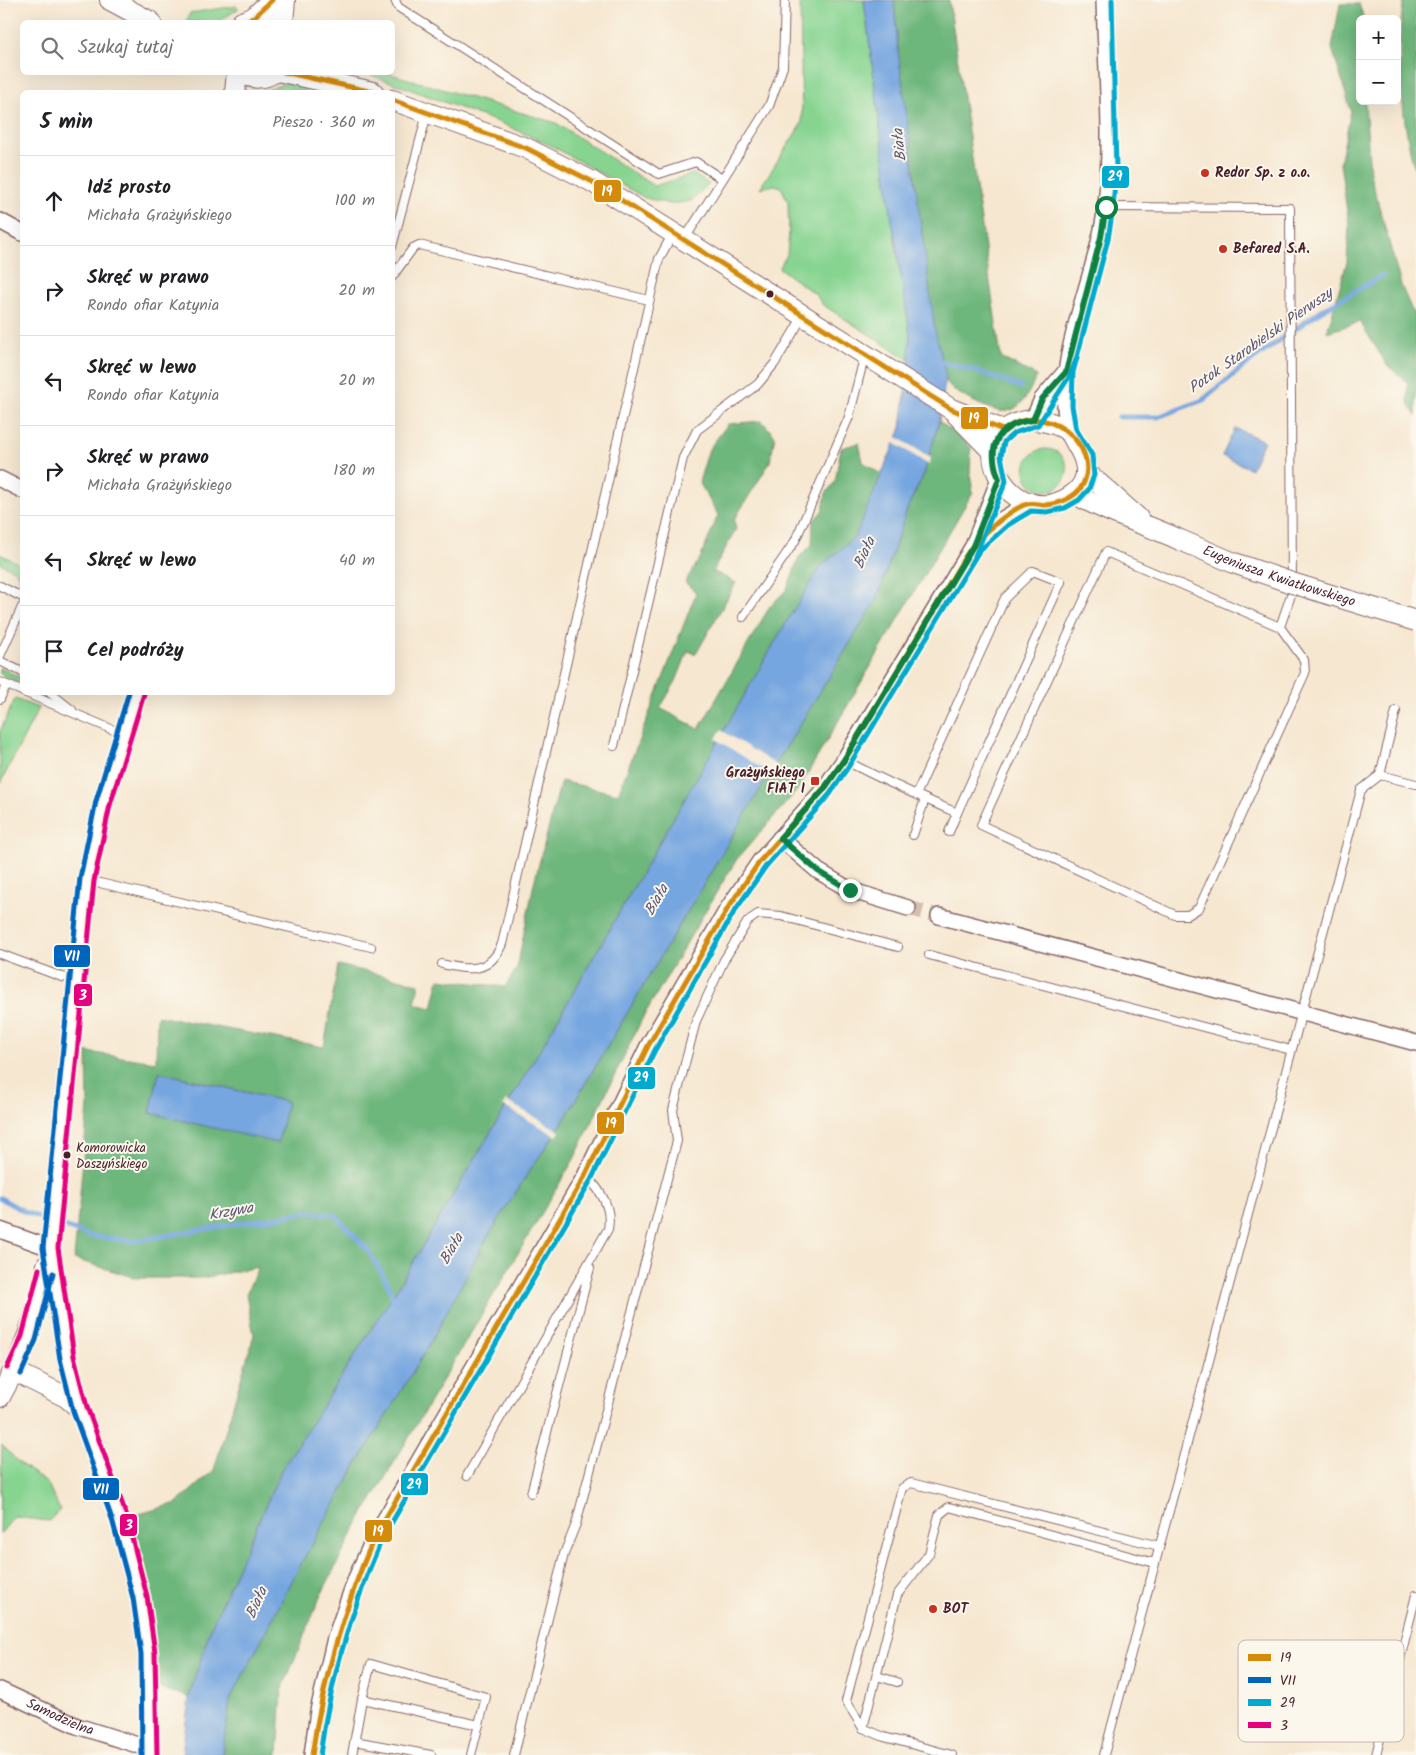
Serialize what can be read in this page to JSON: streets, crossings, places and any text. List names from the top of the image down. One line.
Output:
{"streets":{"street":["Eugeniusza Kwiatkowskiego","Samodzielna"]},"water":["Biała","Potok Starobielski Pierwszy","Krzywa"],"places":{"other":["Redor Sp. z o.o.","Befared S.A.","Komorowicka Daszyńskiego","BOT"],"transit":["Grażyńskiego FIAT I"]},"lines":["transit line 19","transit line 29","transit line VII","transit line 3"],"legend":["19","VII","29","3"],"page":{"map_buttons":["+","−"],"search":"Szukaj tutaj","heading":["5 min","Pieszo · 360 m"],"list":[["Idź prosto","Michała Grażyńskiego","100 m"],["Skręć w prawo","Rondo ofiar Katynia","20 m"],["Skręć w lewo","Rondo ofiar Katynia","20 m"],["Skręć w prawo","Michała Grażyńskiego","180 m"],["Skręć w lewo","40 m"],"Cel podróży"]}}
